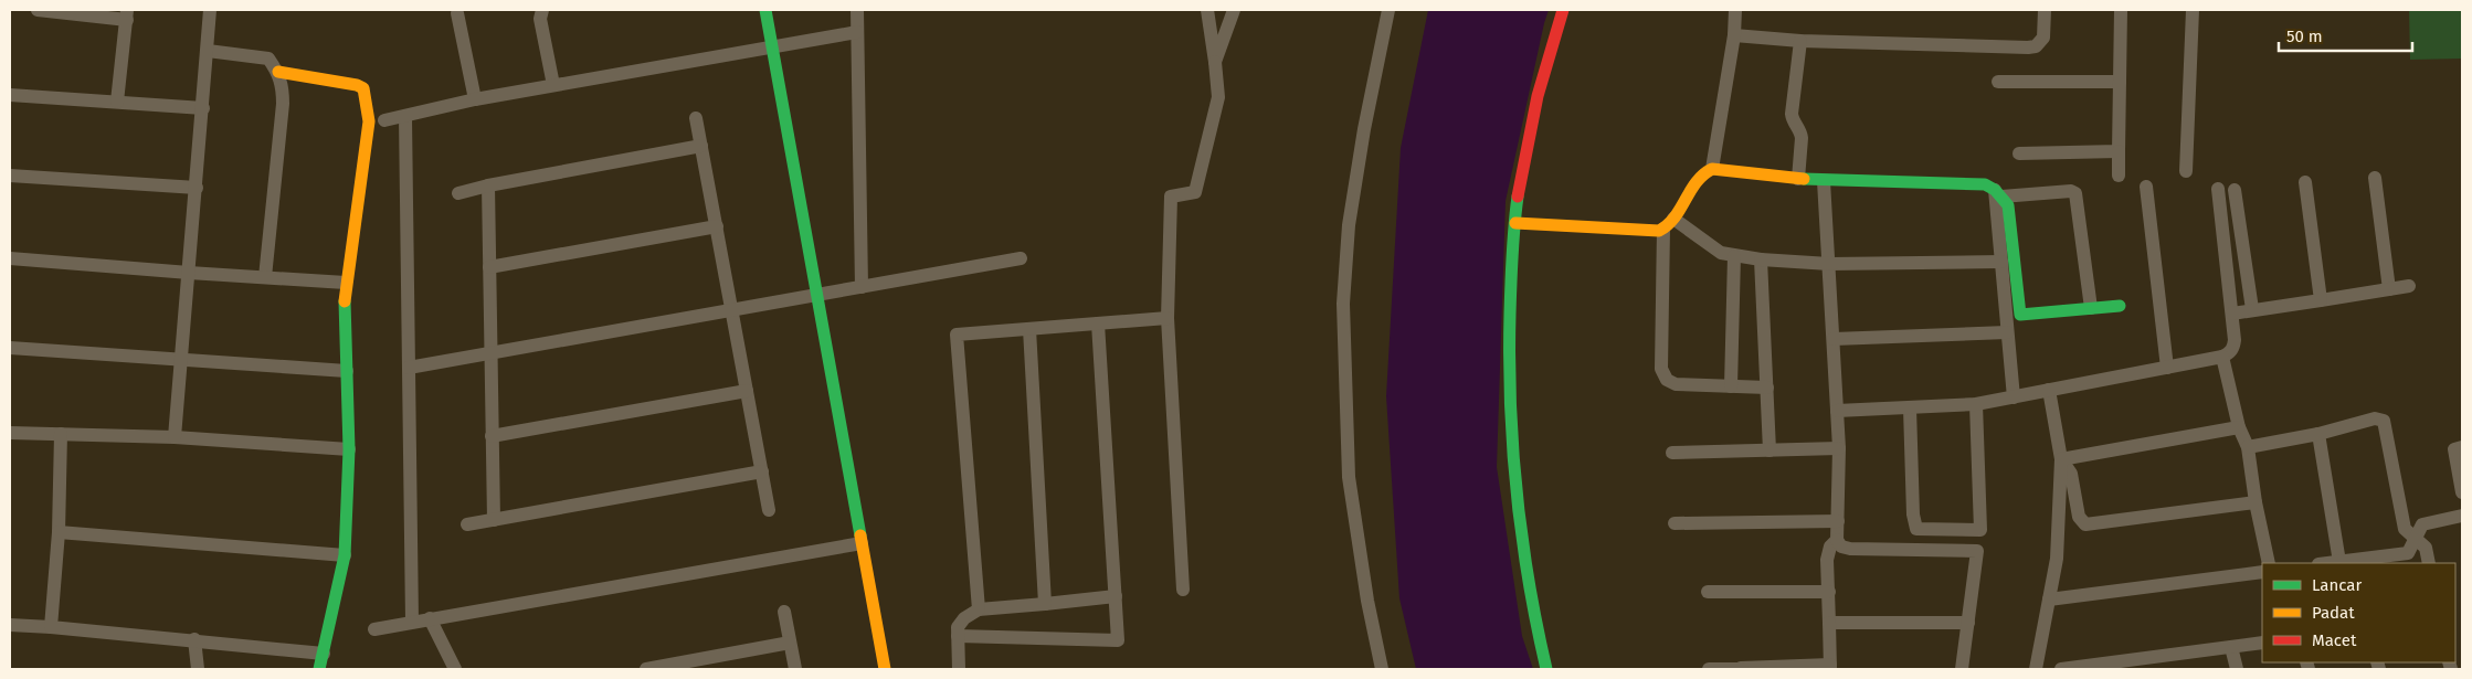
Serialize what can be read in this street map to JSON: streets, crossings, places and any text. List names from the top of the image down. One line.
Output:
{"legend":["Lancar","Padat","Macet"],"scale_bar":"50 m"}
